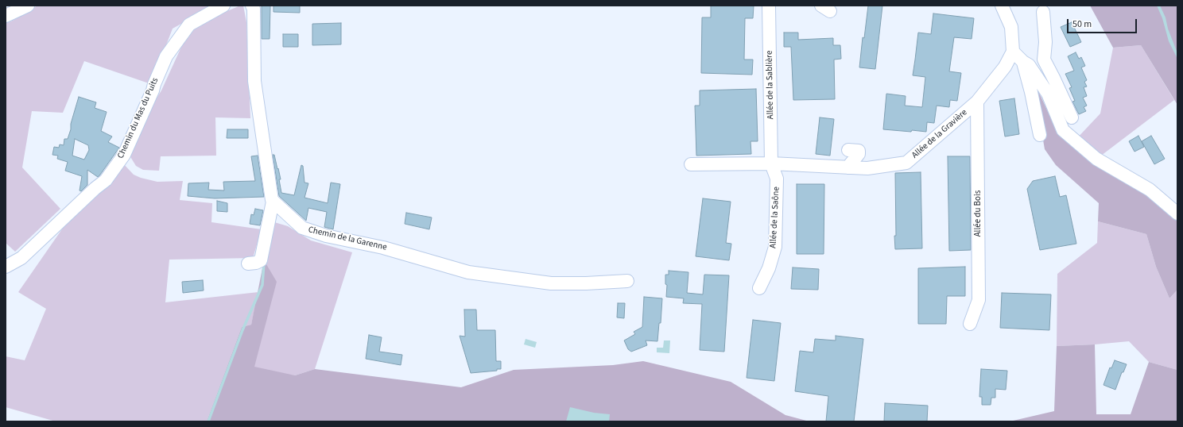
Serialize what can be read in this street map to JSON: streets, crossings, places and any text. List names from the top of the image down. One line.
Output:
{"streets":{"street":["Allée de la Sablière","Chemin du Mas du Puits","Allée de la Gravière","Allée du Bois","Allée de la Saône","Chemin de la Garenne"]},"crossings":[["Allée de la Sablière","Allée de la Gravière"],["Allée de la Sablière","Allée de la Saône"],["Allée de la Gravière","Allée du Bois"],["Allée de la Gravière","Allée de la Saône"]],"scale_bar":"50 m"}
